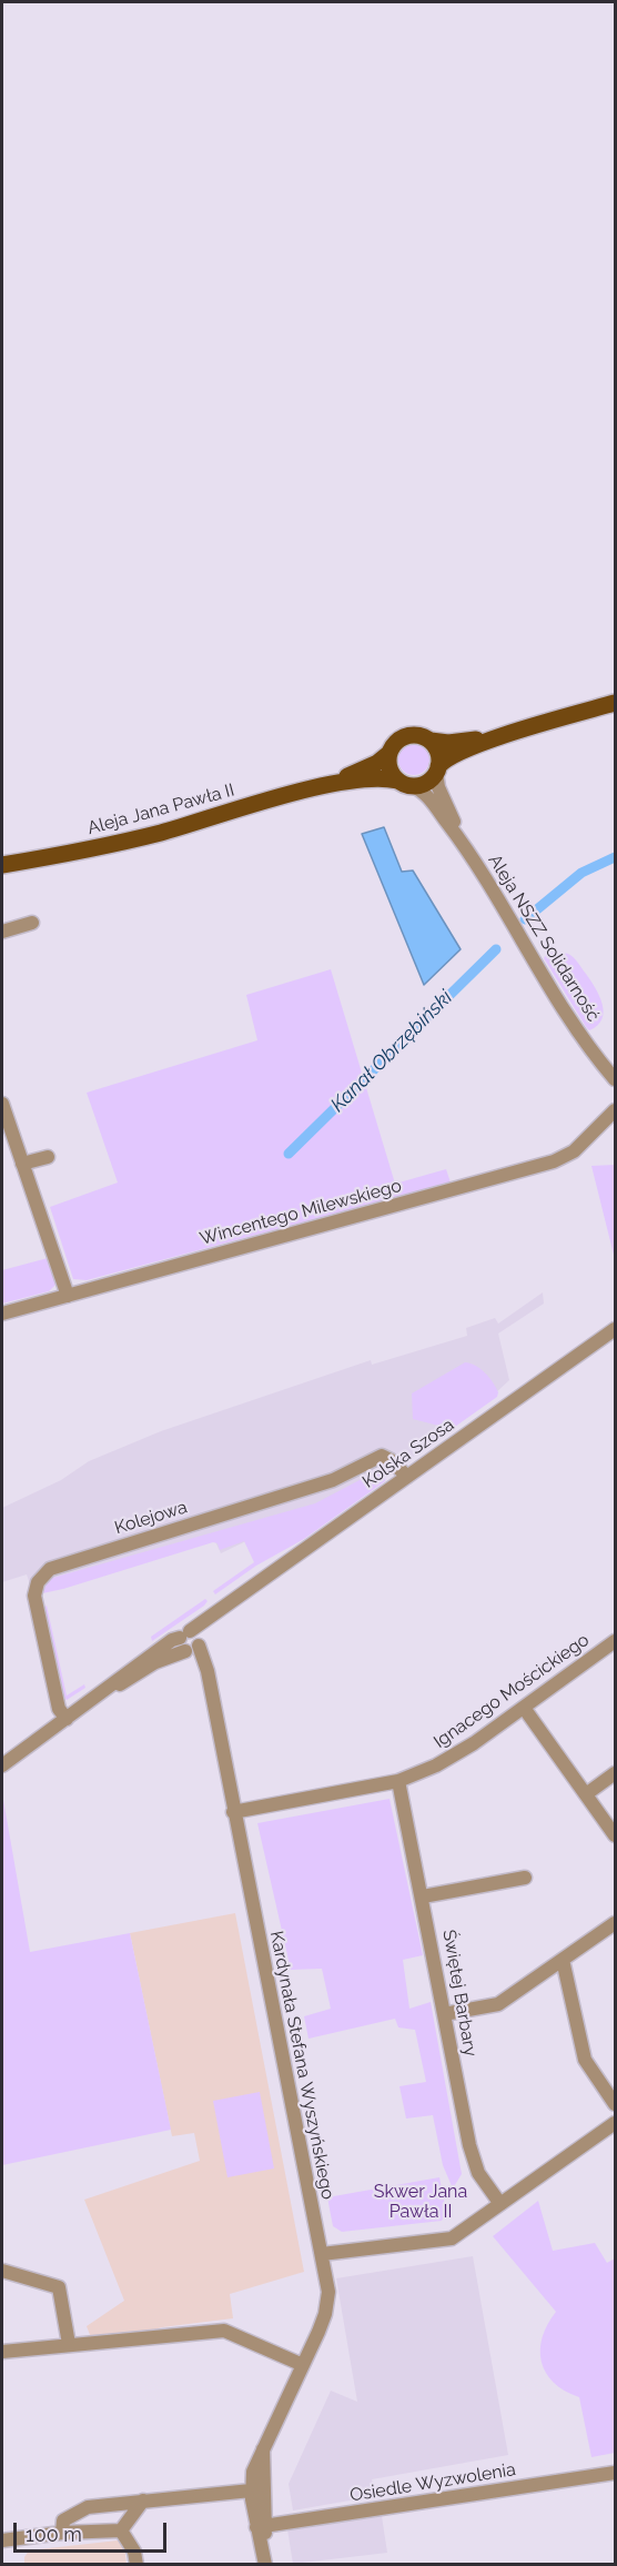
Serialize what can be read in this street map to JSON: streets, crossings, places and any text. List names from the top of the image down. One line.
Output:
{"streets":{"main road":["Aleja Jana Pawła II"],"street":["Aleja NSZZ Solidarność","Wincentego Milewskiego","Kolska Szosa","Kolejowa","Ignacego Mościckiego","Świętej Barbary","Kardynała Stefana Wyszyńskiego","Osiedle Wyzwolenia"]},"crossings":[["Aleja Jana Pawła II","Aleja NSZZ Solidarność"],["Kolska Szosa","Kolejowa"],["Kolska Szosa","Kardynała Stefana Wyszyńskiego"],["Ignacego Mościckiego","Świętej Barbary"],["Ignacego Mościckiego","Kardynała Stefana Wyszyńskiego"],["Kardynała Stefana Wyszyńskiego","Osiedle Wyzwolenia"]],"water":["Kanał Obrzębiński"],"parks":["Skwer Jana Pawła II"],"scale_bar":"100 m"}
